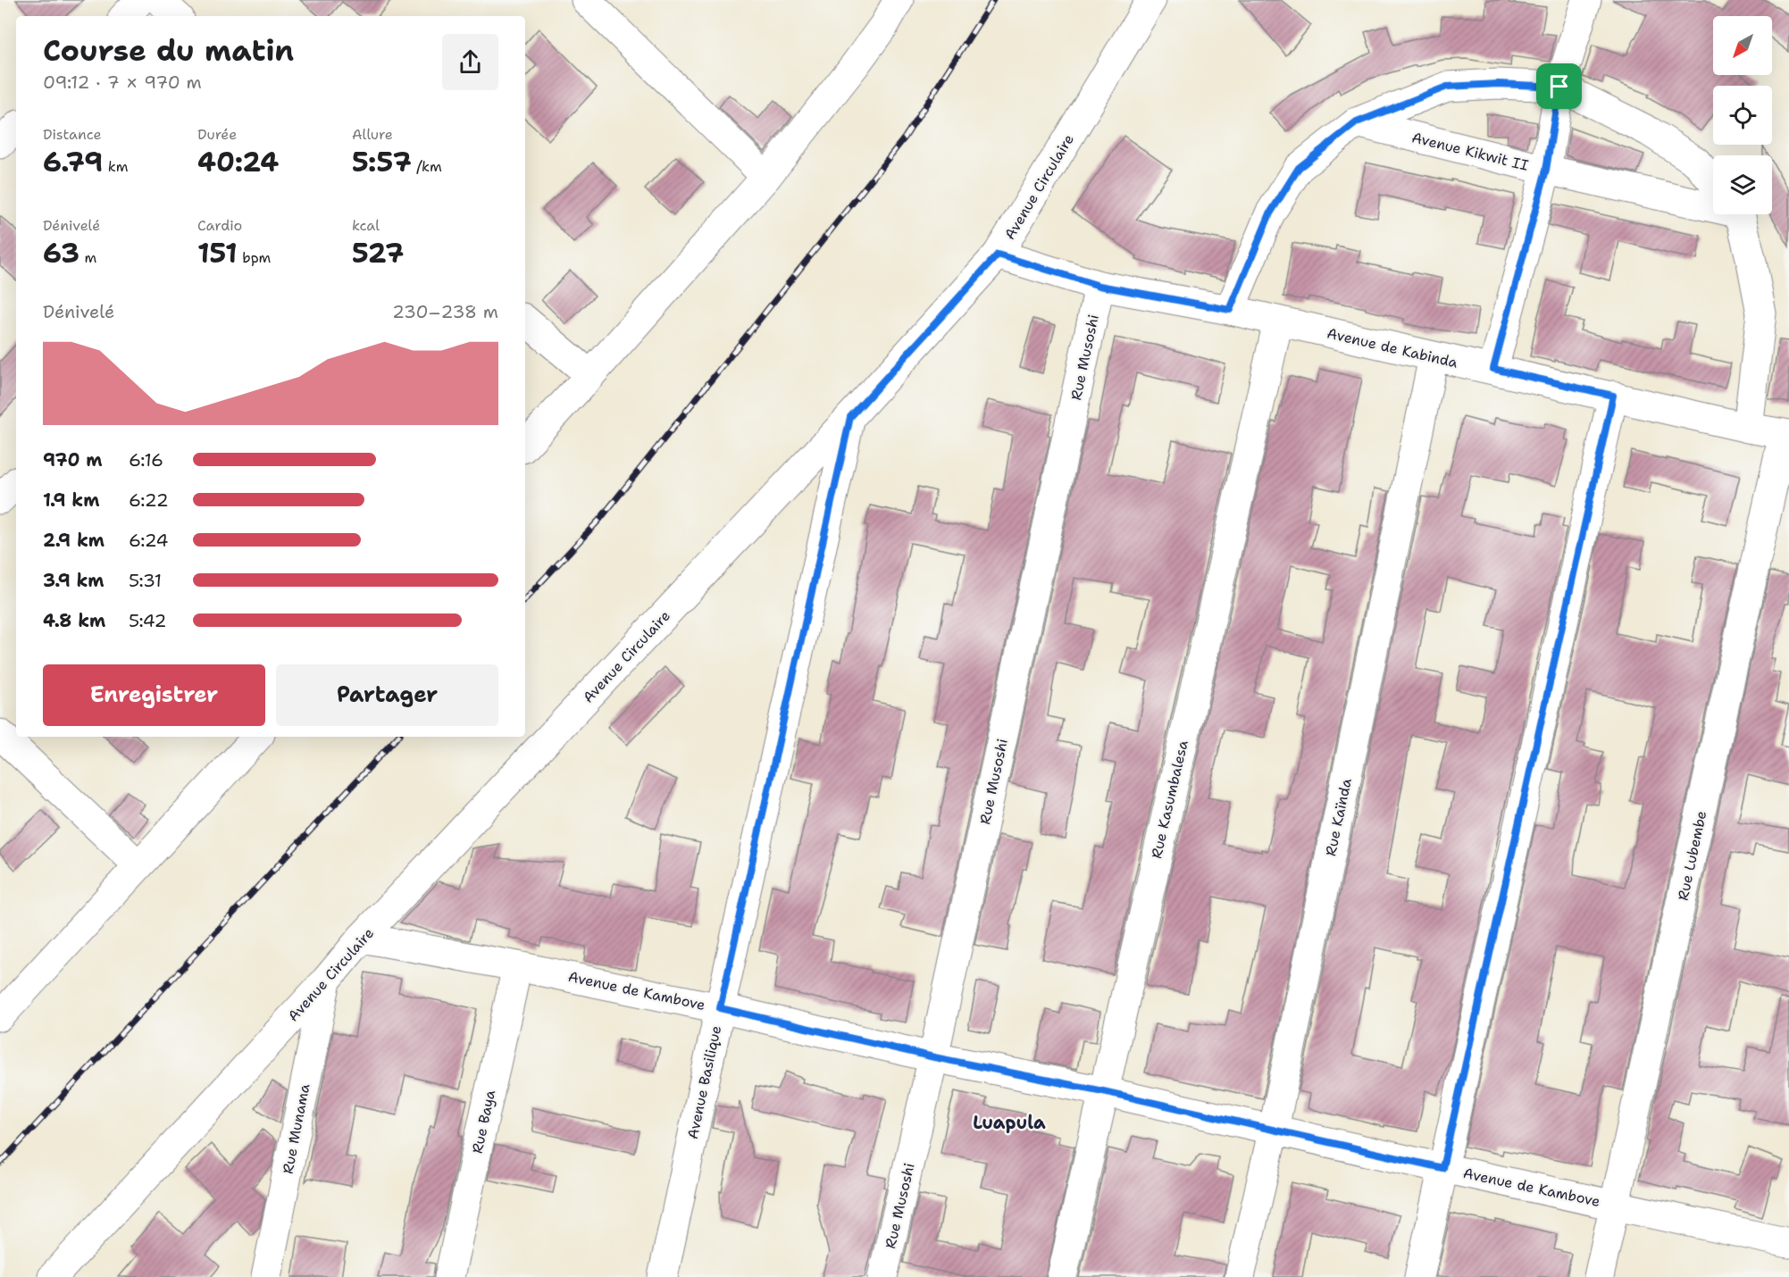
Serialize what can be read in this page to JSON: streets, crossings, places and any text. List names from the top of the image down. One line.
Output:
{"streets":{"street":["Avenue Kikwit II","Avenue Circulaire","Avenue de Kabinda","Rue Musoshi","Rue Kasumbalesa","Rue Kaïnda","Rue Lubembe","Avenue de Kambove","Avenue Basilique","Rue Baya","Rue Munama"]},"crossings":[["Avenue Circulaire","Avenue de Kabinda"],["Avenue Circulaire","Avenue de Kambove"],["Avenue Circulaire","Avenue Basilique"],["Avenue Circulaire","Rue Munama"],["Avenue de Kabinda","Rue Musoshi"],["Avenue de Kabinda","Rue Kasumbalesa"],["Avenue de Kabinda","Rue Kaïnda"],["Avenue de Kabinda","Rue Lubembe"],["Rue Musoshi","Avenue de Kambove"],["Rue Kasumbalesa","Avenue de Kambove"],["Rue Kaïnda","Avenue de Kambove"],["Rue Lubembe","Avenue de Kambove"],["Avenue de Kambove","Avenue Basilique"],["Avenue de Kambove","Rue Baya"]],"districts":["Luapula"],"north":"bottom left","page":{"heading":["Course du matin","09:12 · 7 × 970 m"],"stats":[["Distance","6.79 km"],["Durée","40:24"],["Allure","5:57 /km"],["Dénivelé","63 m"],["Cardio","151 bpm"],["kcal","527"]],"chart":["Dénivelé","230–238 m"],"list":[{"name":"970 m","note":"6:16"},{"name":"1.9 km","note":"6:22"},{"name":"2.9 km","note":"6:24"},{"name":"3.9 km","note":"5:31"},{"name":"4.8 km","note":"5:42"}],"buttons":["Enregistrer","Partager"]}}
